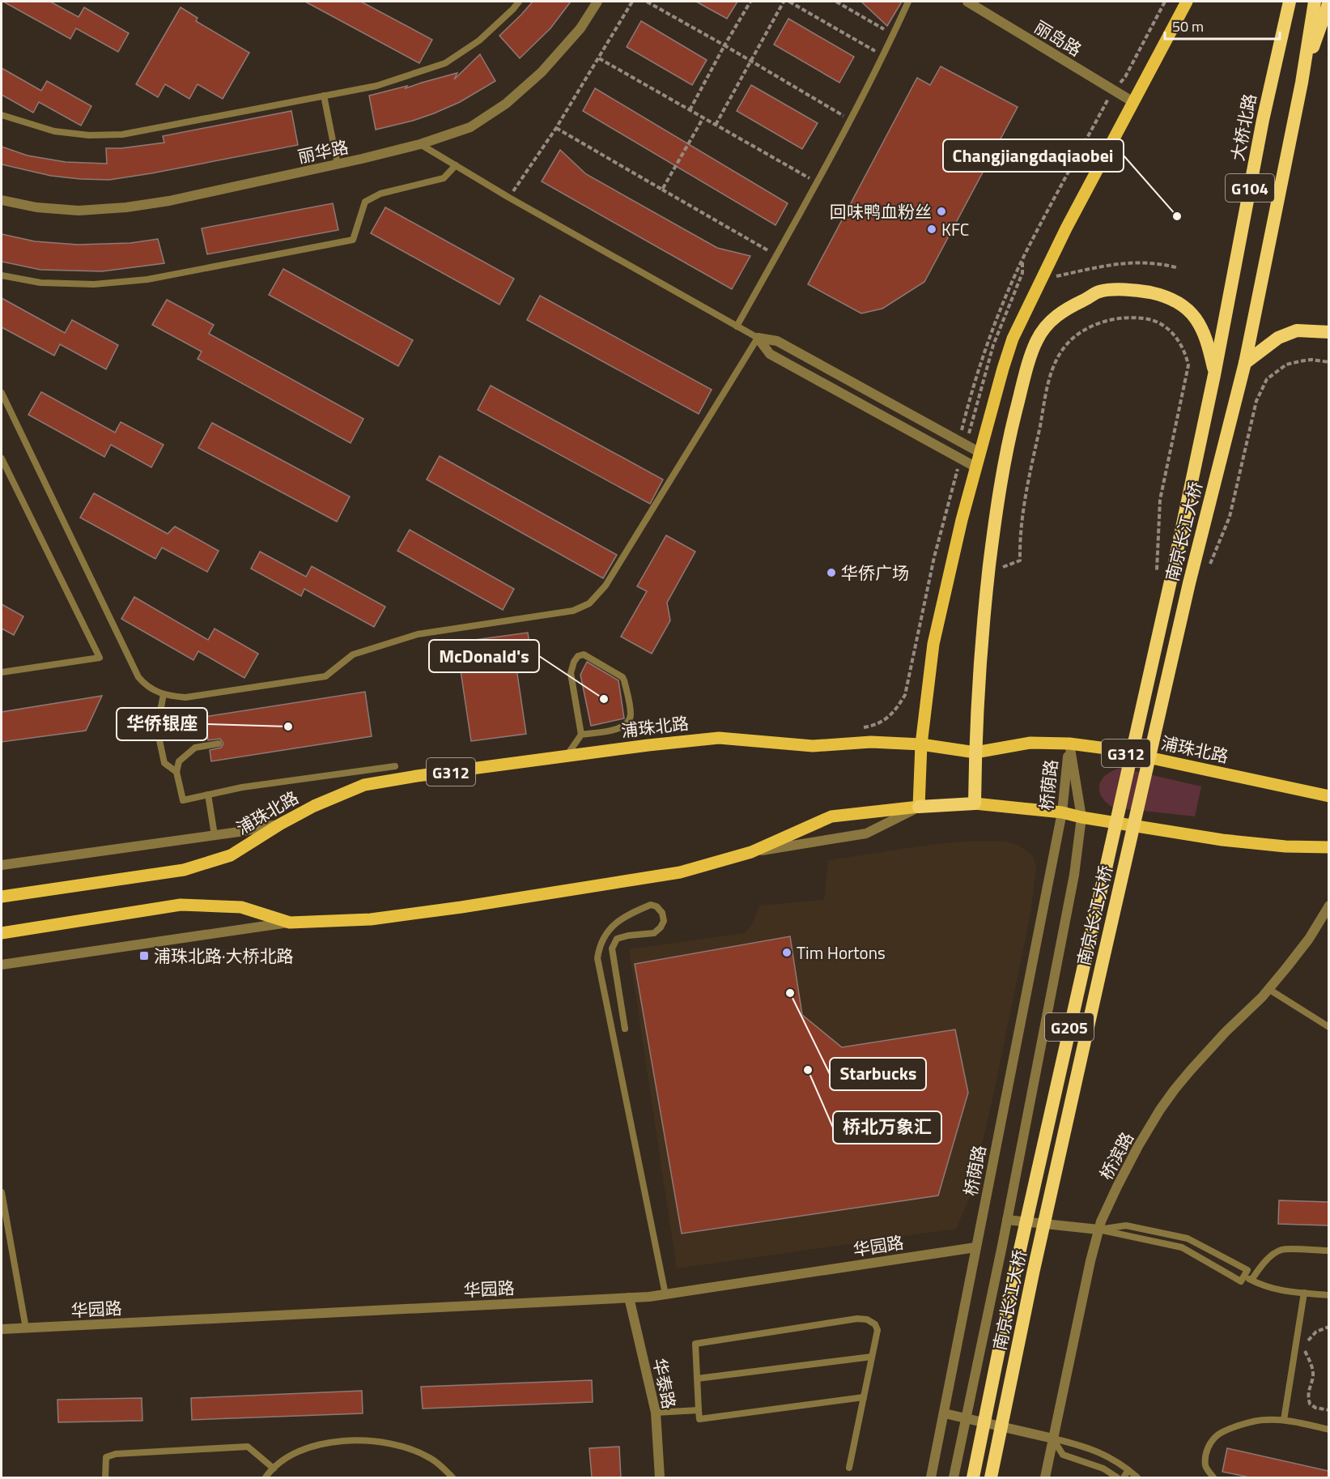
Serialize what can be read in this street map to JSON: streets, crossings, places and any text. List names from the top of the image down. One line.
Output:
{"streets":{"highway":["大桥北路","G104","南京长江大桥","G205"],"main road":["浦珠北路","G312"],"street":["丽岛路","丽华路","桥荫路","桥滨路","华园路","华泰路"]},"crossings":[["大桥北路","南京长江大桥"],["G104","南京长江大桥"],["浦珠北路","桥荫路"],["桥荫路","华园路"],["华园路","华泰路"]],"places":{"other":["回味鸭血粉丝","Changjiangdaqiaobei","KFC","华侨广场","McDonald's","华侨银座","Tim Hortons","Starbucks","桥北万象汇"],"transit":["浦珠北路·大桥北路"]},"scale_bar":"50 m"}
